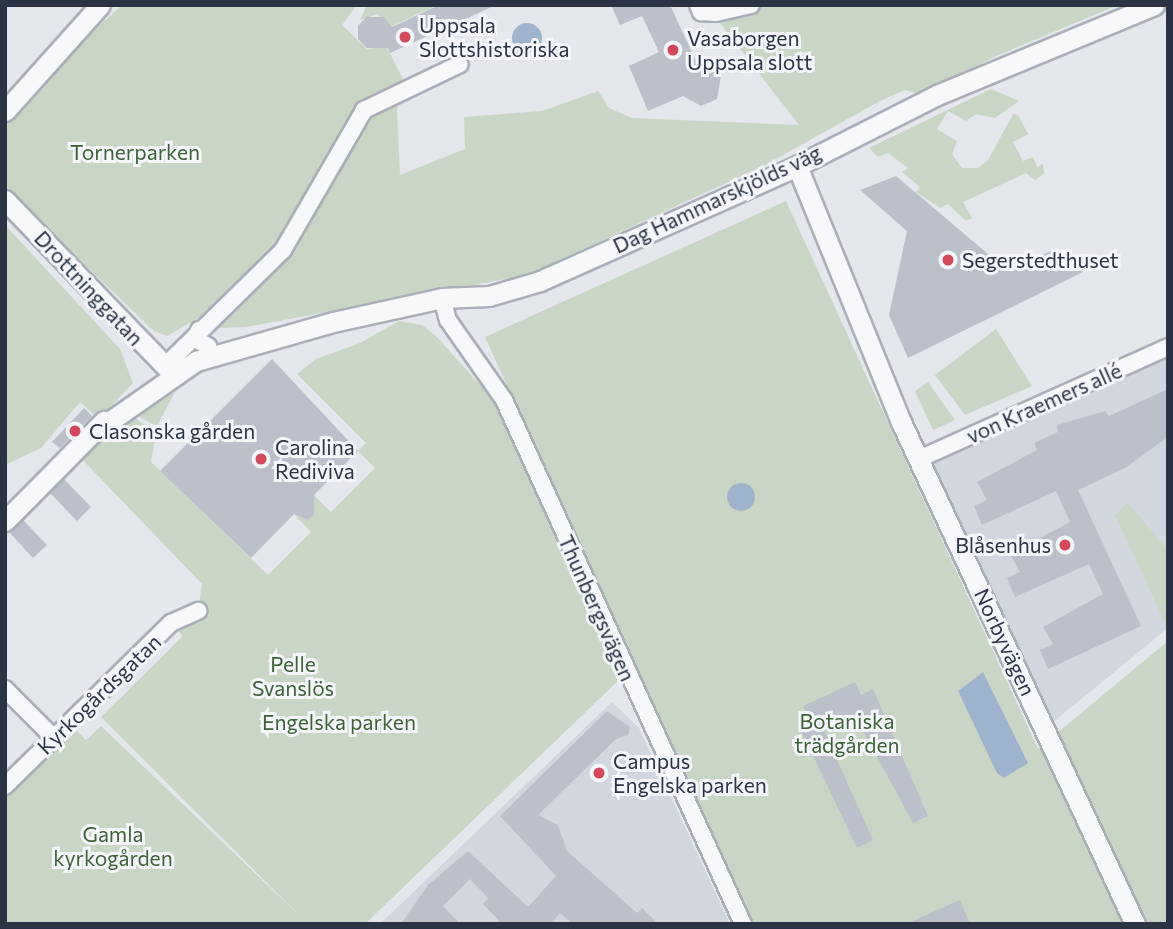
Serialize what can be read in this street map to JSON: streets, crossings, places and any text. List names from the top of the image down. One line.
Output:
{"streets":{"street":["Dag Hammarskjölds väg","Drottninggatan","von Kraemers allé","Thunbergsvägen","Norbyvägen","Kyrkogårdsgatan"]},"crossings":[["Dag Hammarskjölds väg","Drottninggatan"],["Dag Hammarskjölds väg","Thunbergsvägen"],["Dag Hammarskjölds väg","Norbyvägen"],["von Kraemers allé","Norbyvägen"]],"parks":["Tornerparken","Pelle Svanslös","Botaniska trädgården","Engelska parken","Gamla kyrkogården"],"places":["Uppsala Slottshistoriska","Vasaborgen Uppsala slott","Segerstedthuset","Clasonska gården","Carolina Rediviva","Blåsenhus","Campus Engelska parken"]}
